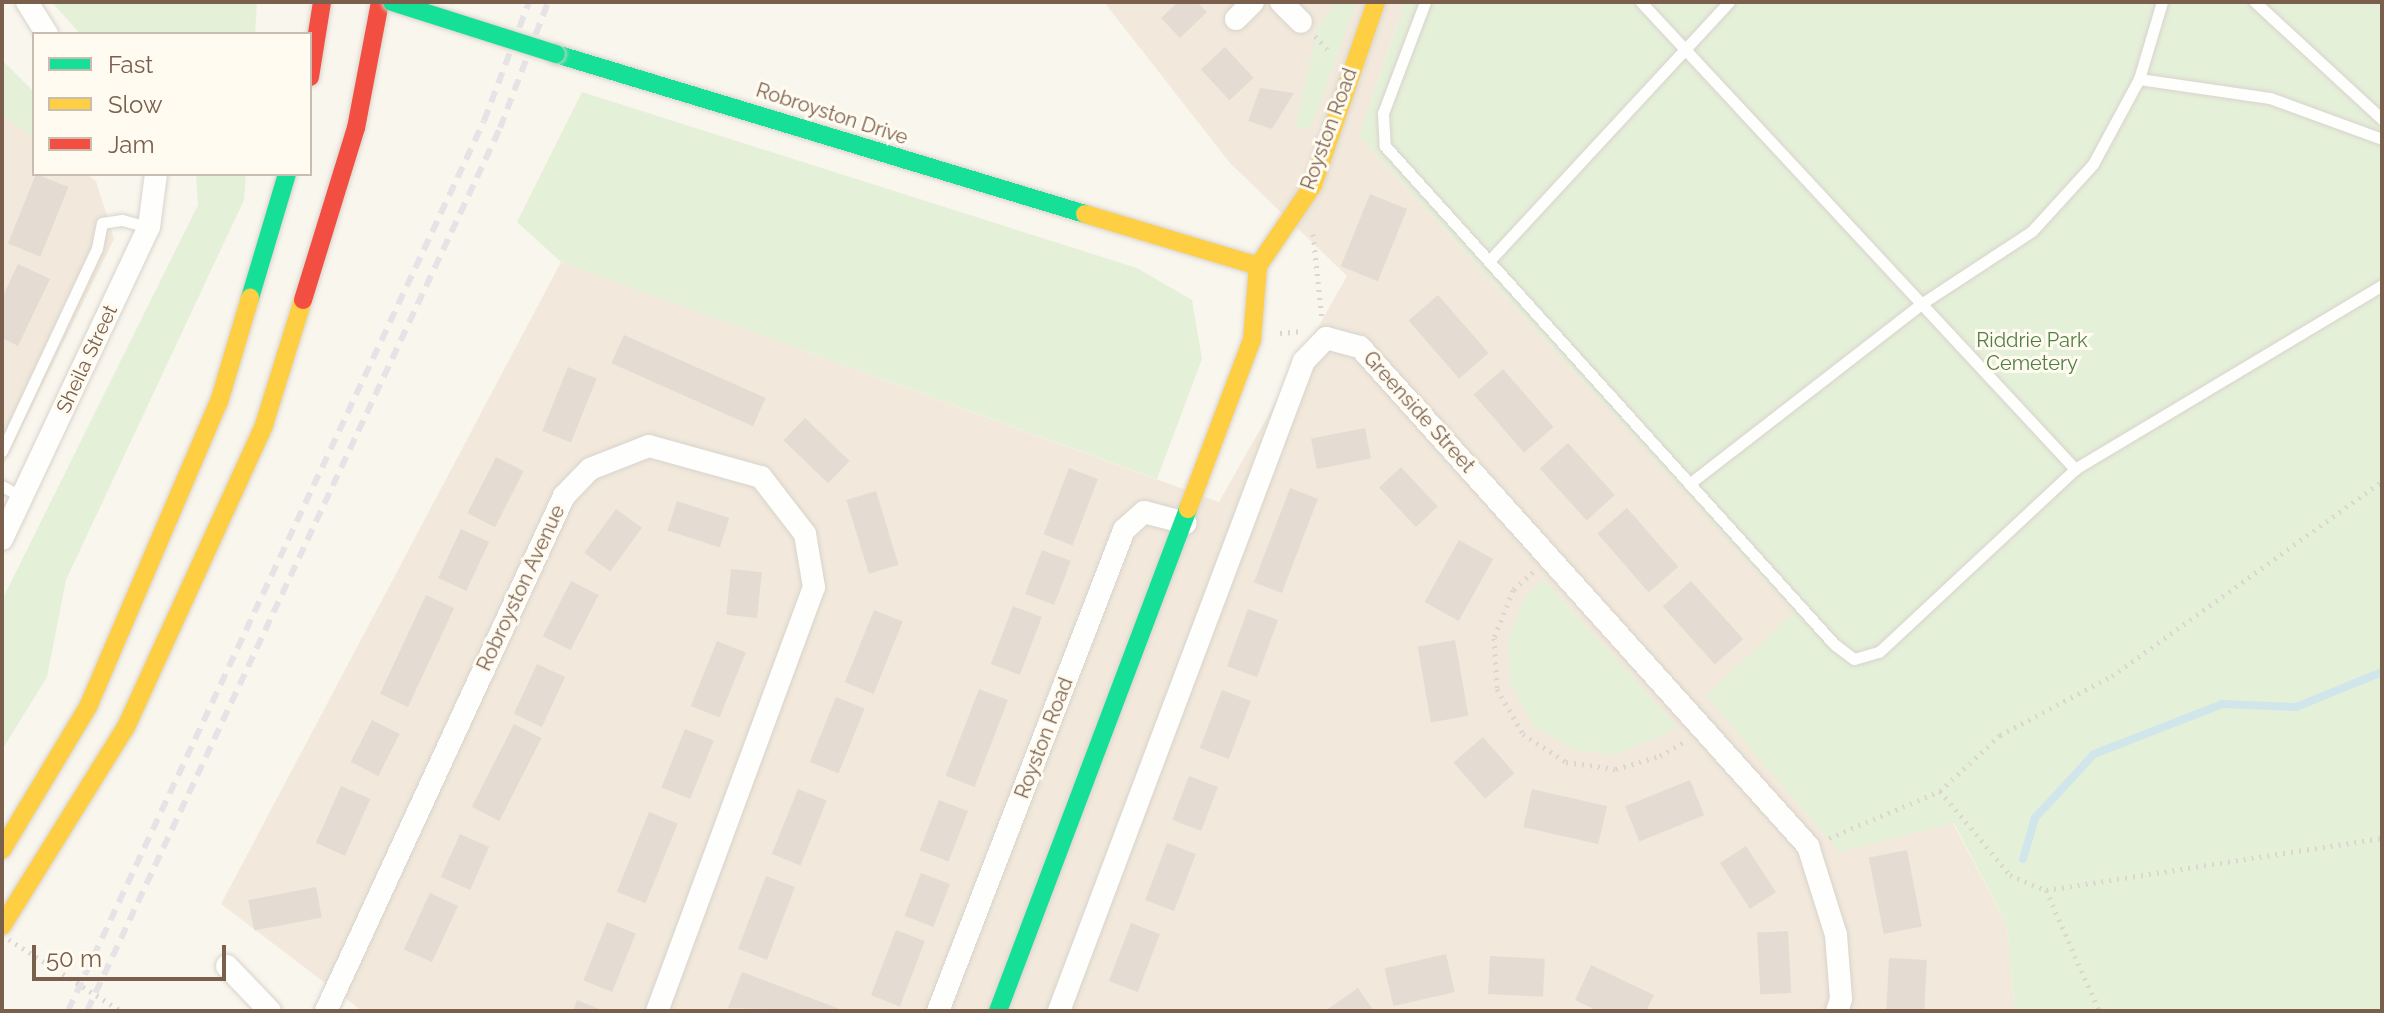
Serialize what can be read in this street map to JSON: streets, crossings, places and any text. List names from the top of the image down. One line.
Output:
{"streets":{"main road":["Robroyston Drive","Royston Road"],"street":["Sheila Street","Greenside Street","Robroyston Avenue"]},"crossings":[["Robroyston Drive","Royston Road"]],"parks":["Riddrie Park Cemetery"],"legend":["Fast","Slow","Jam"],"scale_bar":"50 m"}
